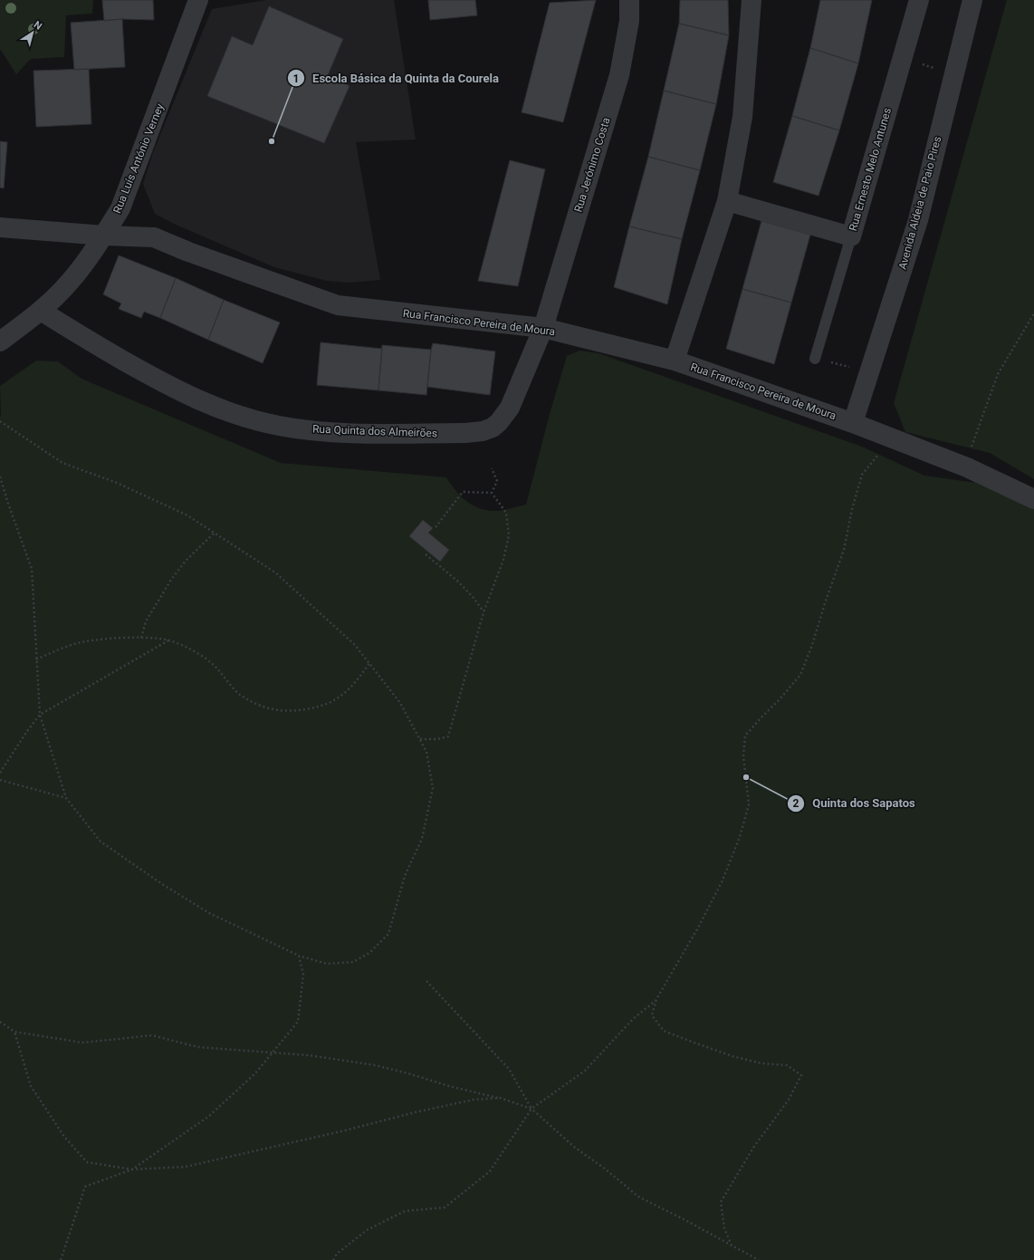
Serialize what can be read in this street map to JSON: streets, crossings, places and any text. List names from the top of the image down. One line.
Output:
{"streets":{"street":["Rua Luís António Verney","Rua Jerónimo Costa","Rua Ernesto Melo Antunes","Avenida Aldeia de Paio Pires","Rua Francisco Pereira de Moura","Rua Quinta dos Almeirões"]},"crossings":[["Rua Luís António Verney","Rua Francisco Pereira de Moura"],["Rua Luís António Verney","Rua Quinta dos Almeirões"],["Rua Jerónimo Costa","Rua Francisco Pereira de Moura"],["Rua Jerónimo Costa","Rua Quinta dos Almeirões"],["Avenida Aldeia de Paio Pires","Rua Francisco Pereira de Moura"],["Rua Francisco Pereira de Moura","Rua Quinta dos Almeirões"]],"places":["Escola Básica da Quinta da Courela","Quinta dos Sapatos"],"north":"top right"}
